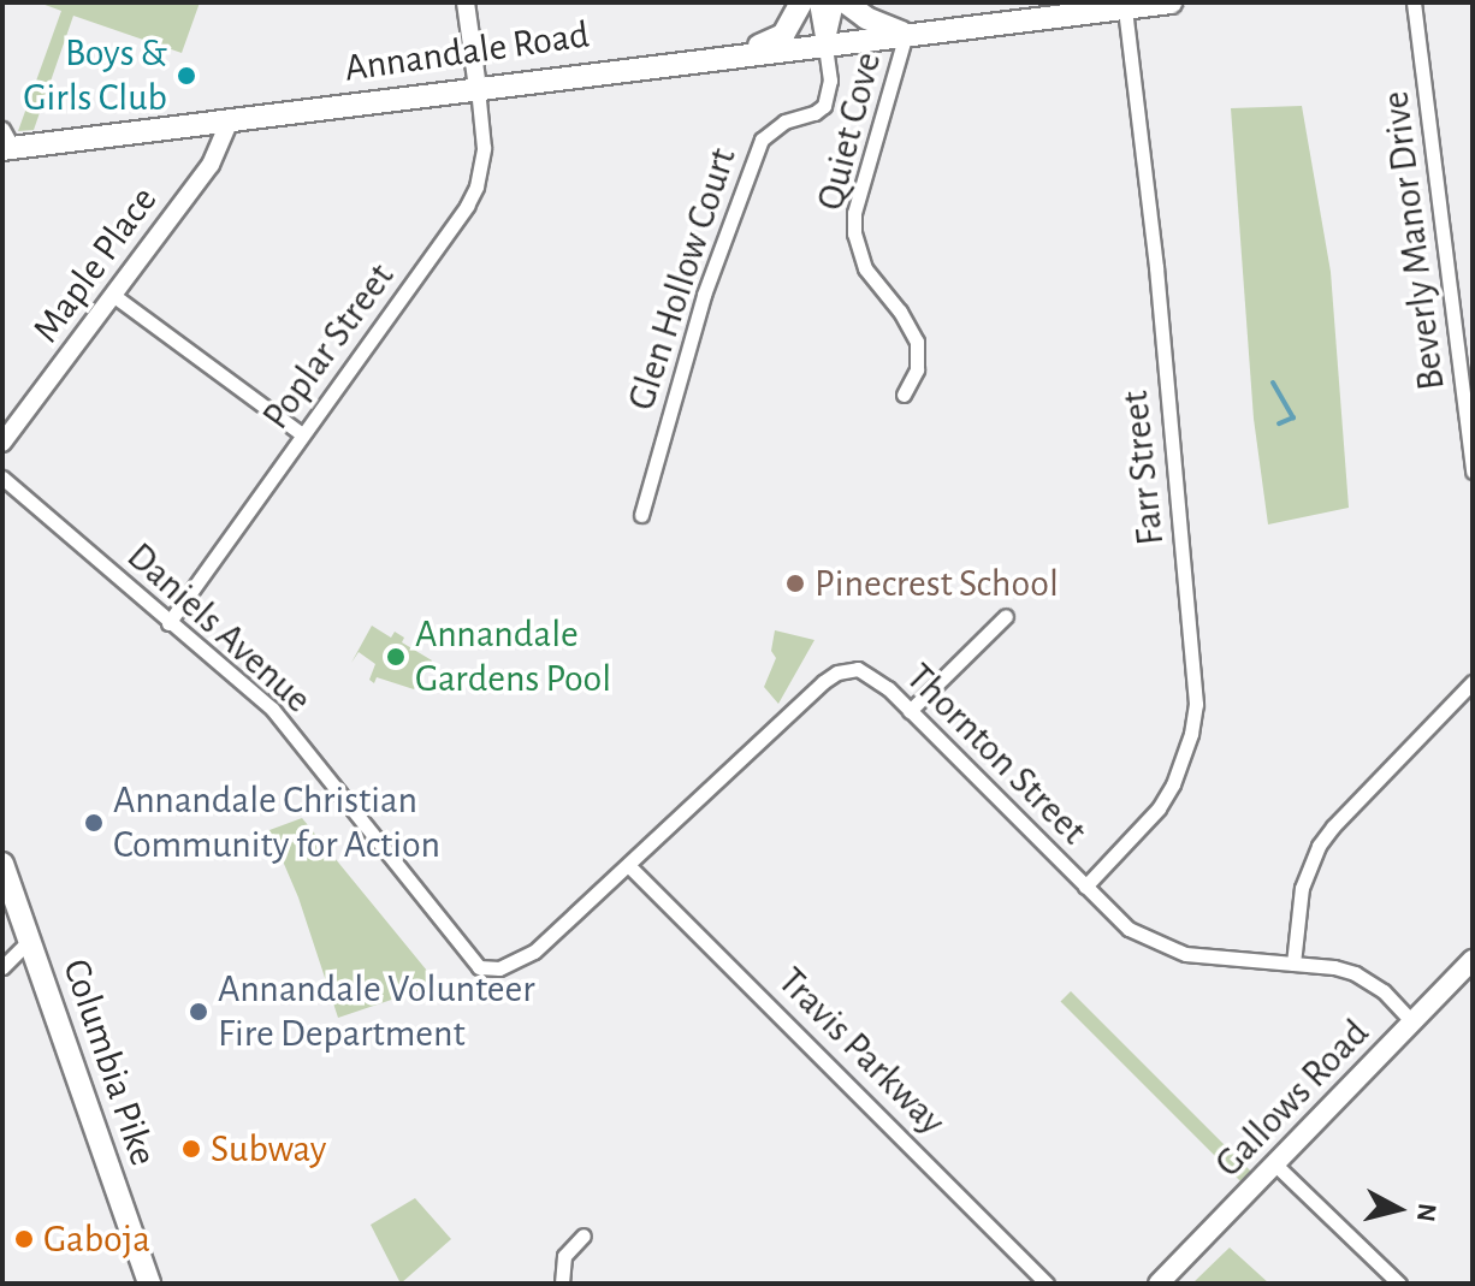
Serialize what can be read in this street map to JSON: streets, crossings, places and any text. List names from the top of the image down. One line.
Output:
{"streets":{"main road":["Annandale Road","Columbia Pike","Gallows Road"],"street":["Quiet Cove","Beverly Manor Drive","Maple Place","Glen Hollow Court","Poplar Street","Farr Street","Daniels Avenue","Thornton Street","Travis Parkway"]},"crossings":[["Annandale Road","Quiet Cove"],["Annandale Road","Maple Place"],["Annandale Road","Glen Hollow Court"],["Annandale Road","Poplar Street"],["Annandale Road","Farr Street"],["Poplar Street","Daniels Avenue"],["Farr Street","Thornton Street"],["Daniels Avenue","Thornton Street"],["Thornton Street","Travis Parkway"],["Thornton Street","Gallows Road"]],"places":["Boys & Girls Club","Pinecrest School","Annandale Gardens Pool","Annandale Christian Community for Action","Annandale Volunteer Fire Department","Subway","Gaboja"],"north":"right"}
